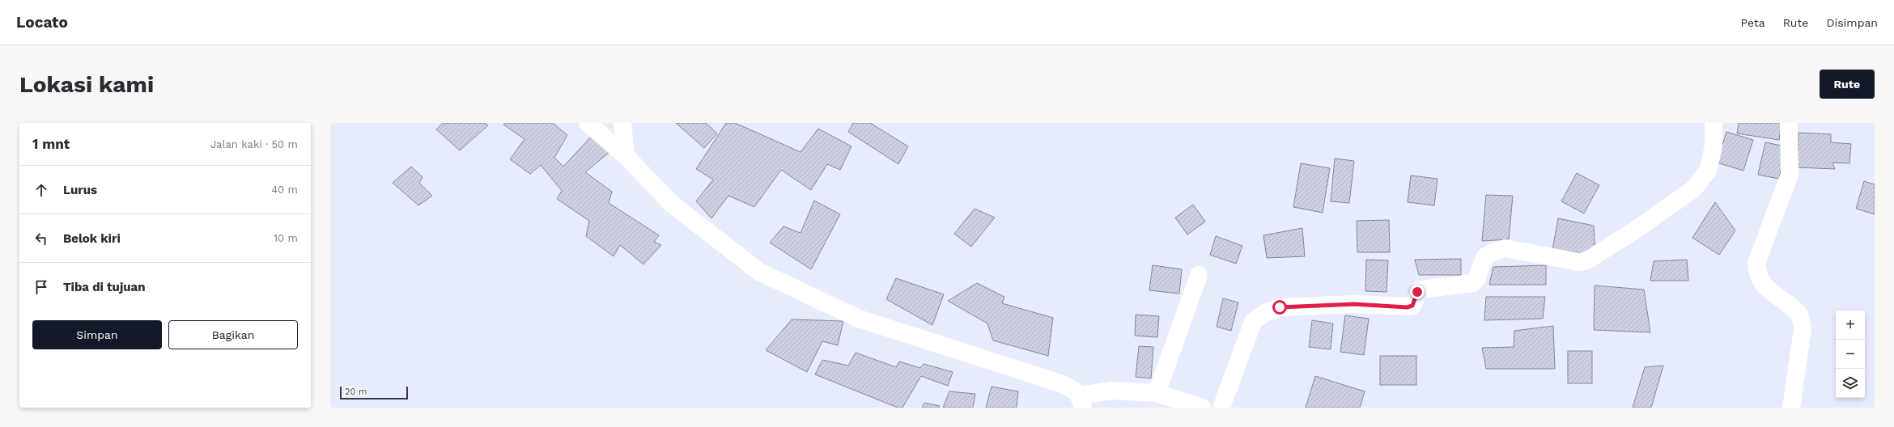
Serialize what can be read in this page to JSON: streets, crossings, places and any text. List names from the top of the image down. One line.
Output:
{"scale_bar":"20 m","page":{"header":"Locato","nav":["Peta","Rute","Disimpan"],"buttons":["Rute",["Simpan","Bagikan"]],"title":"Lokasi kami","heading":["1 mnt","Jalan kaki · 50 m"],"list":[["Lurus","40 m"],["Belok kiri","10 m"],"Tiba di tujuan"],"map_buttons":["+","−"],"scale":"20 m"}}
